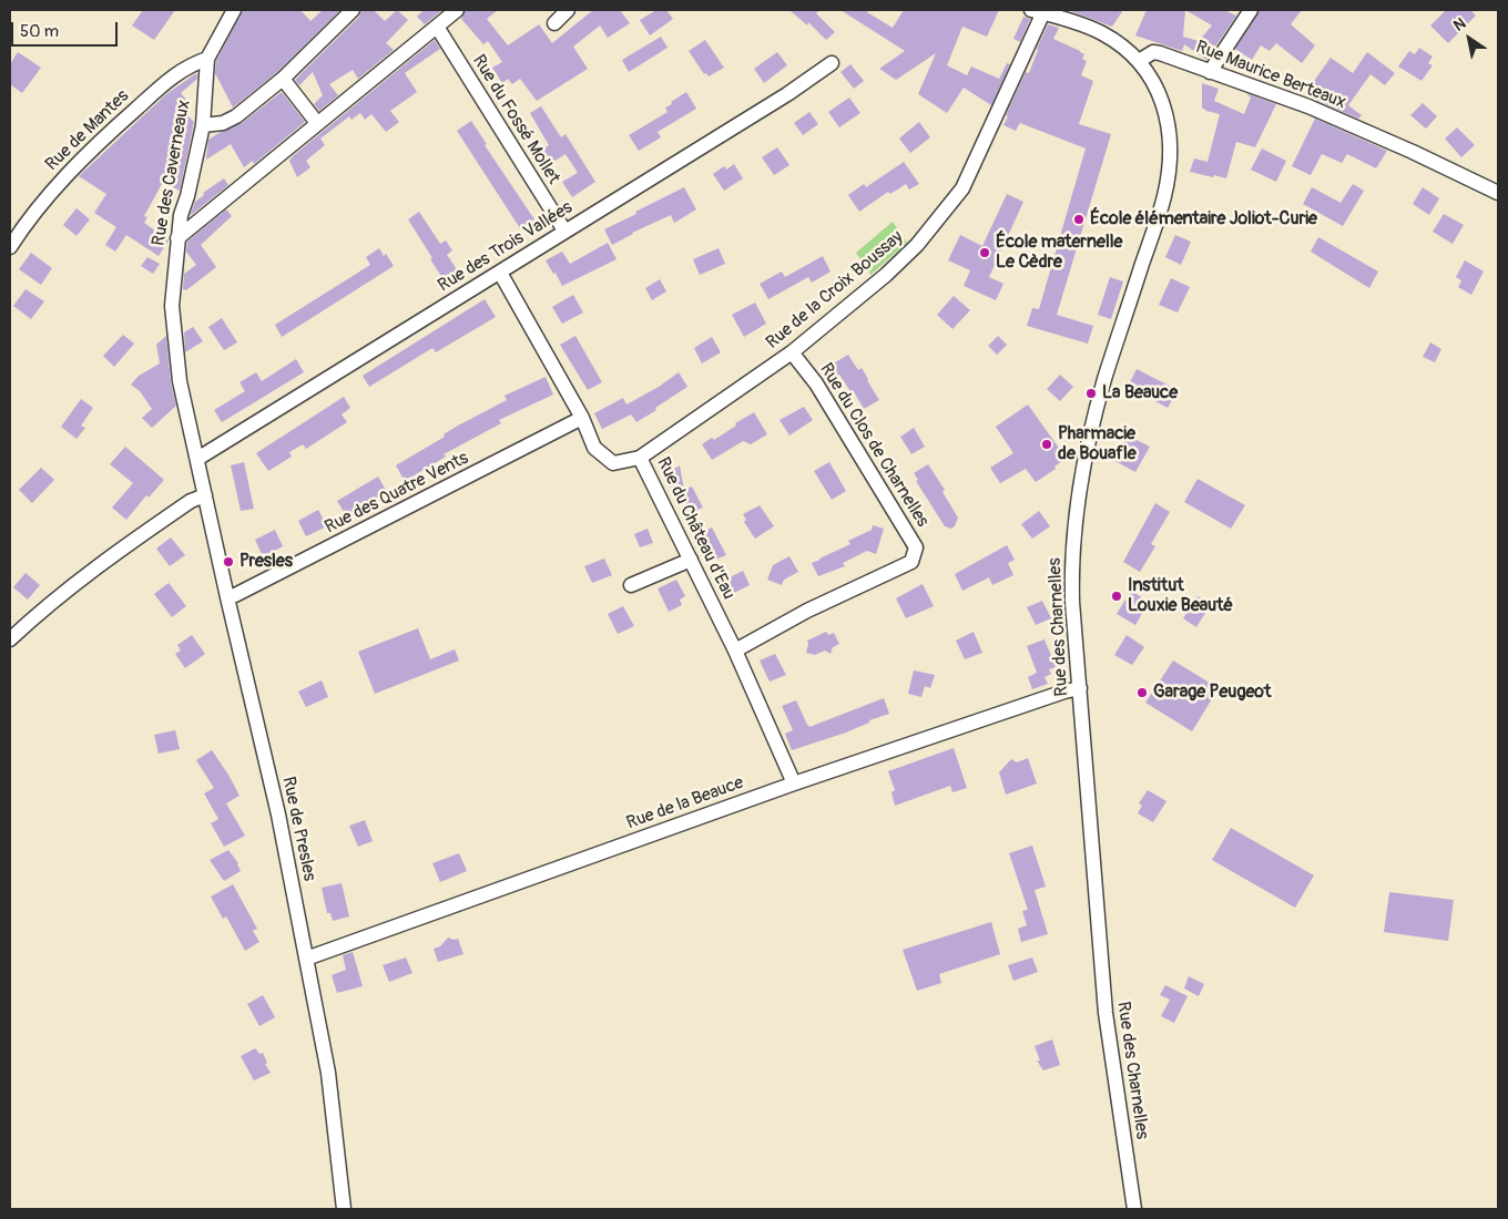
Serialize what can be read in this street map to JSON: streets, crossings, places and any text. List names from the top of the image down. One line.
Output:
{"streets":{"street":["Rue Maurice Berteaux","Rue du Fossé Mollet","Rue de Mantes","Rue des Caverneaux","Rue des Trois Vallées","Rue de la Croix Boussay","Rue du Clos de Charnelles","Rue des Quatre Vents","Rue du Château d'Eau","Rue des Charnelles","Rue de la Beauce","Rue de Presles"]},"crossings":[["Rue Maurice Berteaux","Rue des Charnelles"],["Rue du Fossé Mollet","Rue des Trois Vallées"],["Rue de Mantes","Rue des Caverneaux"],["Rue des Caverneaux","Rue des Trois Vallées"],["Rue des Caverneaux","Rue de Presles"],["Rue des Trois Vallées","Rue du Château d'Eau"],["Rue des Trois Vallées","Rue de Presles"],["Rue de la Croix Boussay","Rue du Clos de Charnelles"],["Rue de la Croix Boussay","Rue du Château d'Eau"],["Rue du Clos de Charnelles","Rue du Château d'Eau"],["Rue des Quatre Vents","Rue du Château d'Eau"],["Rue des Quatre Vents","Rue de Presles"],["Rue du Château d'Eau","Rue de la Beauce"],["Rue des Charnelles","Rue de la Beauce"],["Rue de la Beauce","Rue de Presles"]],"places":["École élémentaire Joliot-Curie","École maternelle Le Cèdre","La Beauce","Pharmacie de Bouafle","Presles","Institut Louxie Beauté","Garage Peugeot"],"scale_bar":"50 m","north":"top left"}
